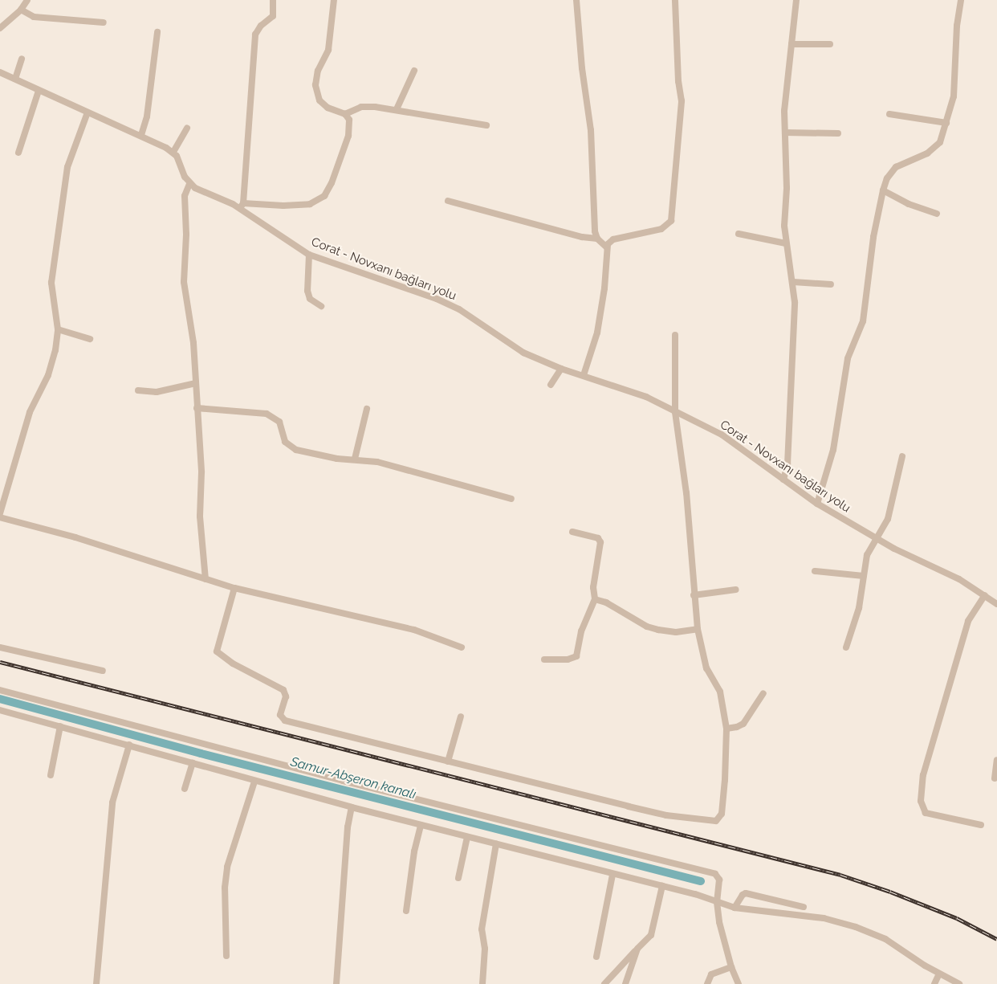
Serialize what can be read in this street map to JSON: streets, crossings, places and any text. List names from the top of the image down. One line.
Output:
{"streets":{"street":["Corat - Novxanı bağları yolu"]},"water":["Samur-Abşeron kanalı"]}
